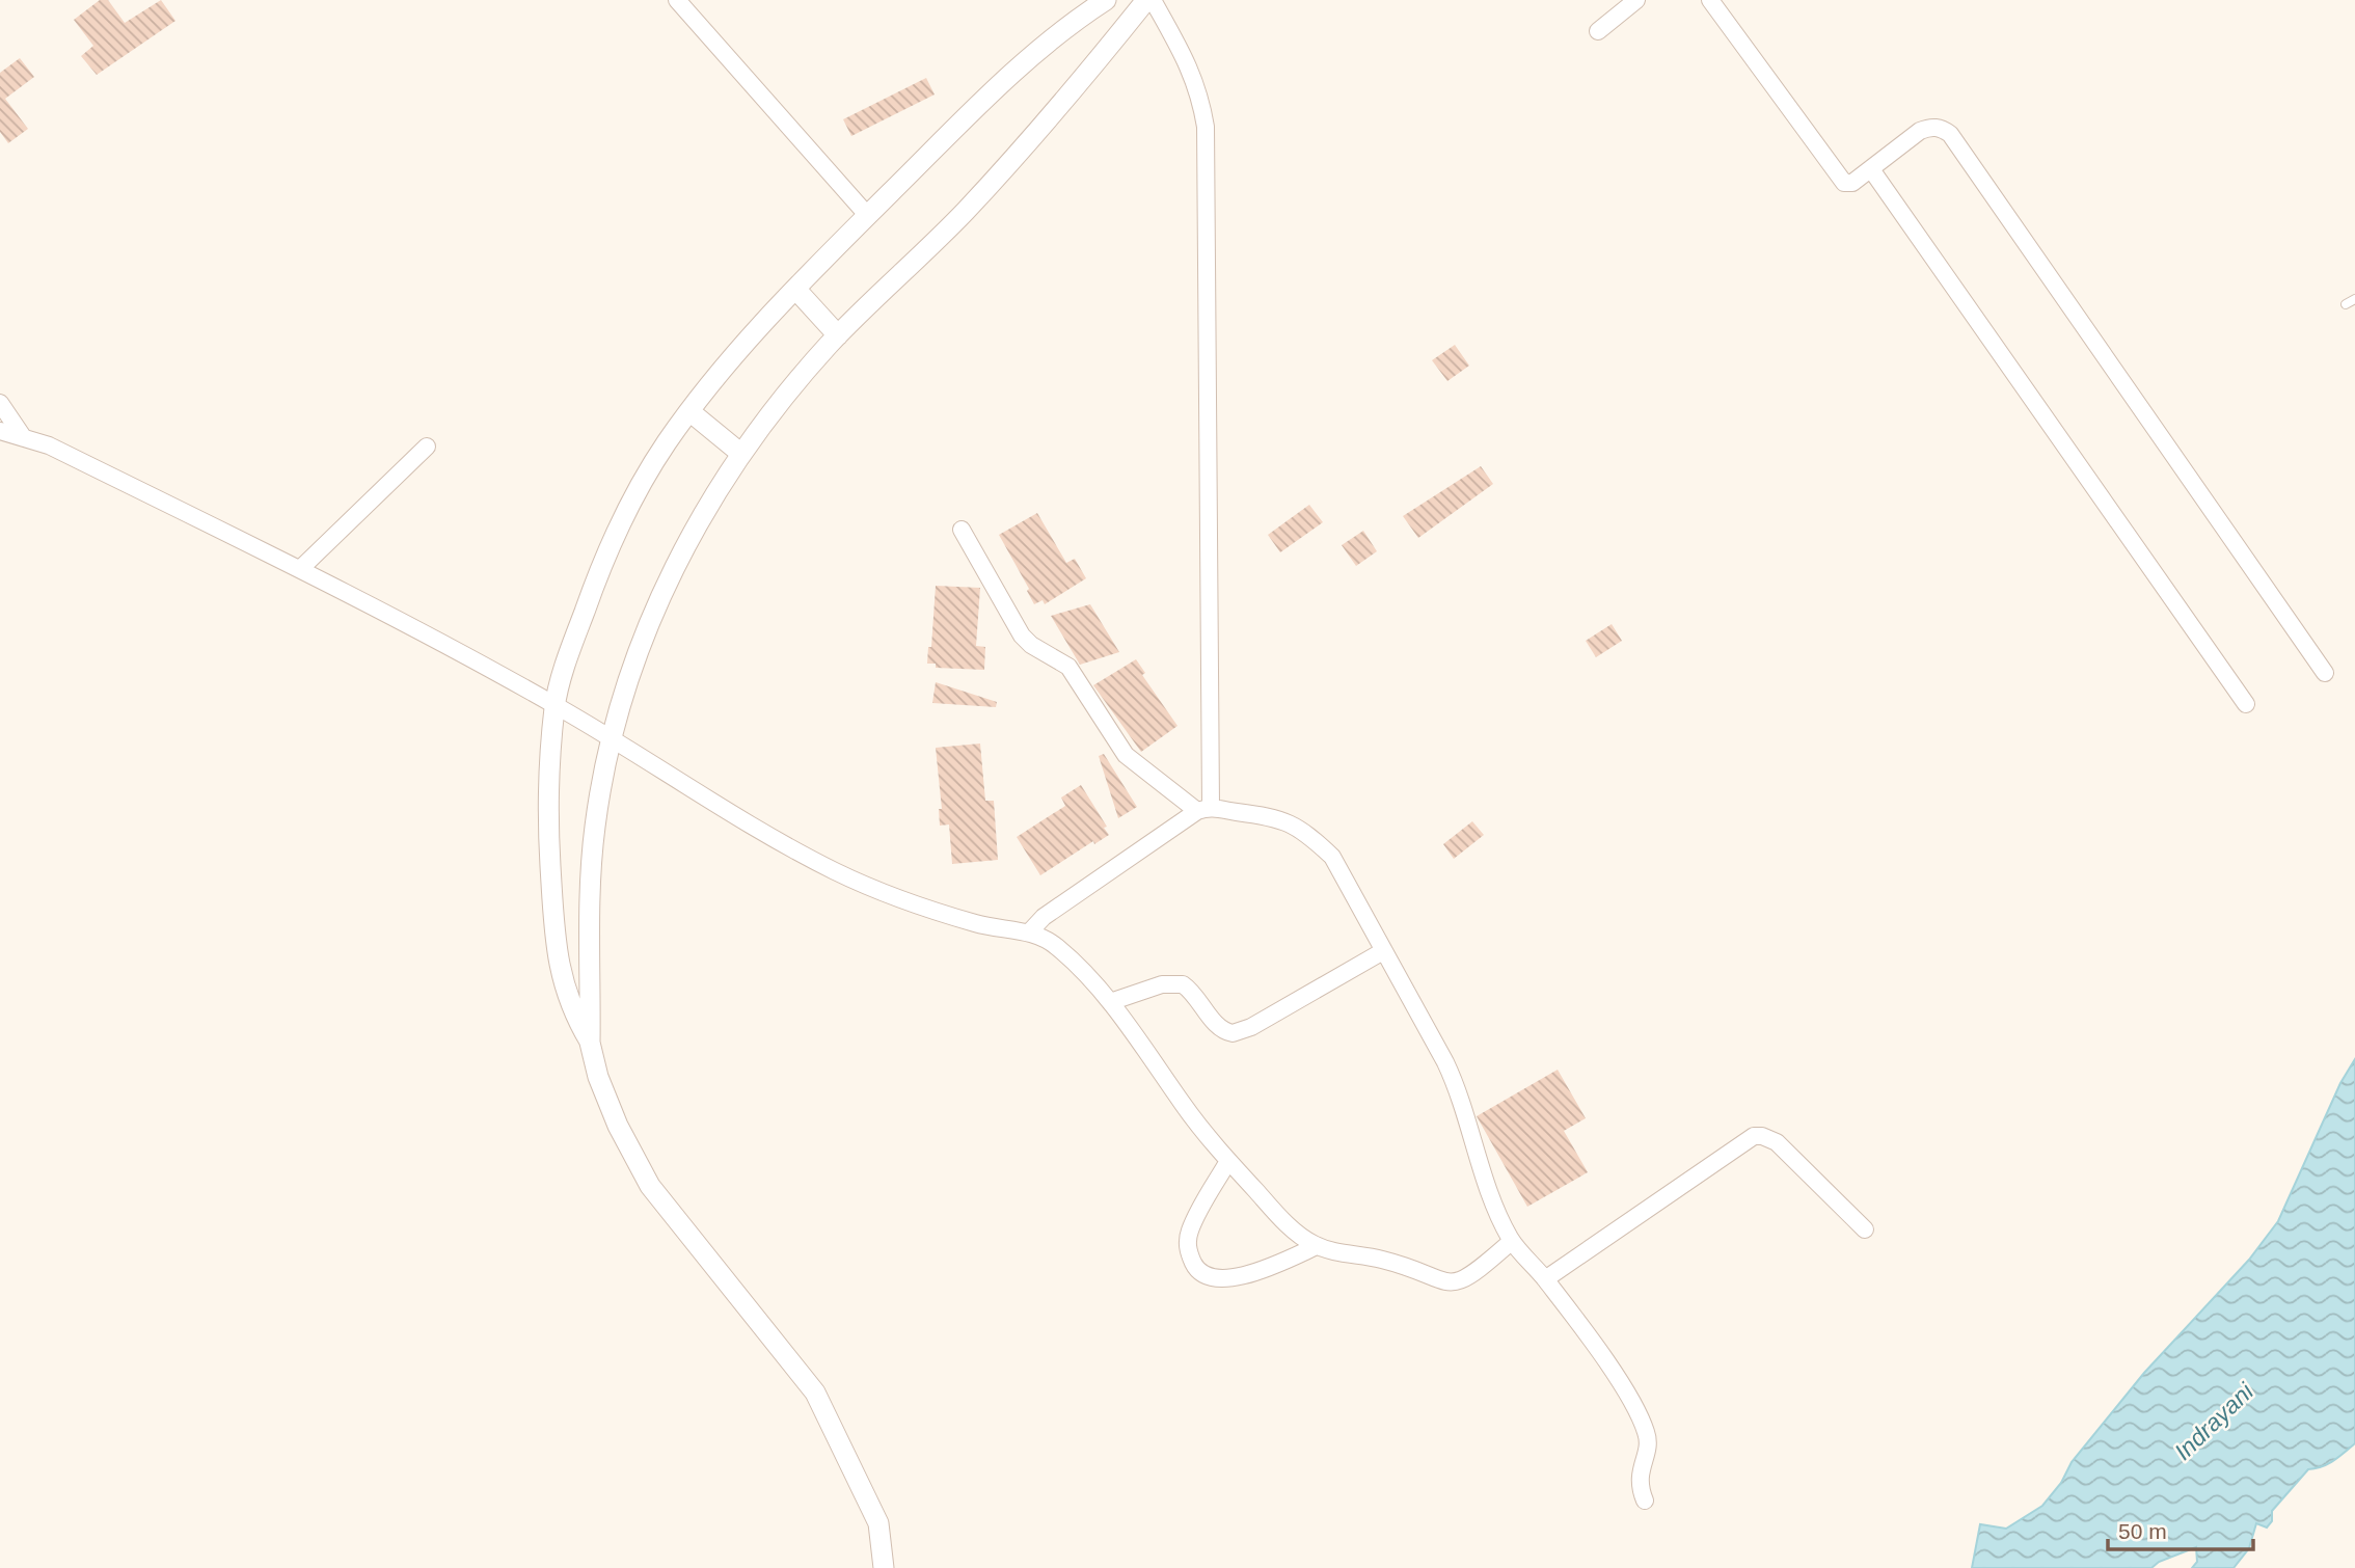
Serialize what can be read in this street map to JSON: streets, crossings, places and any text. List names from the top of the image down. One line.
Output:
{"water":["Indrayani"],"scale_bar":"50 m"}
